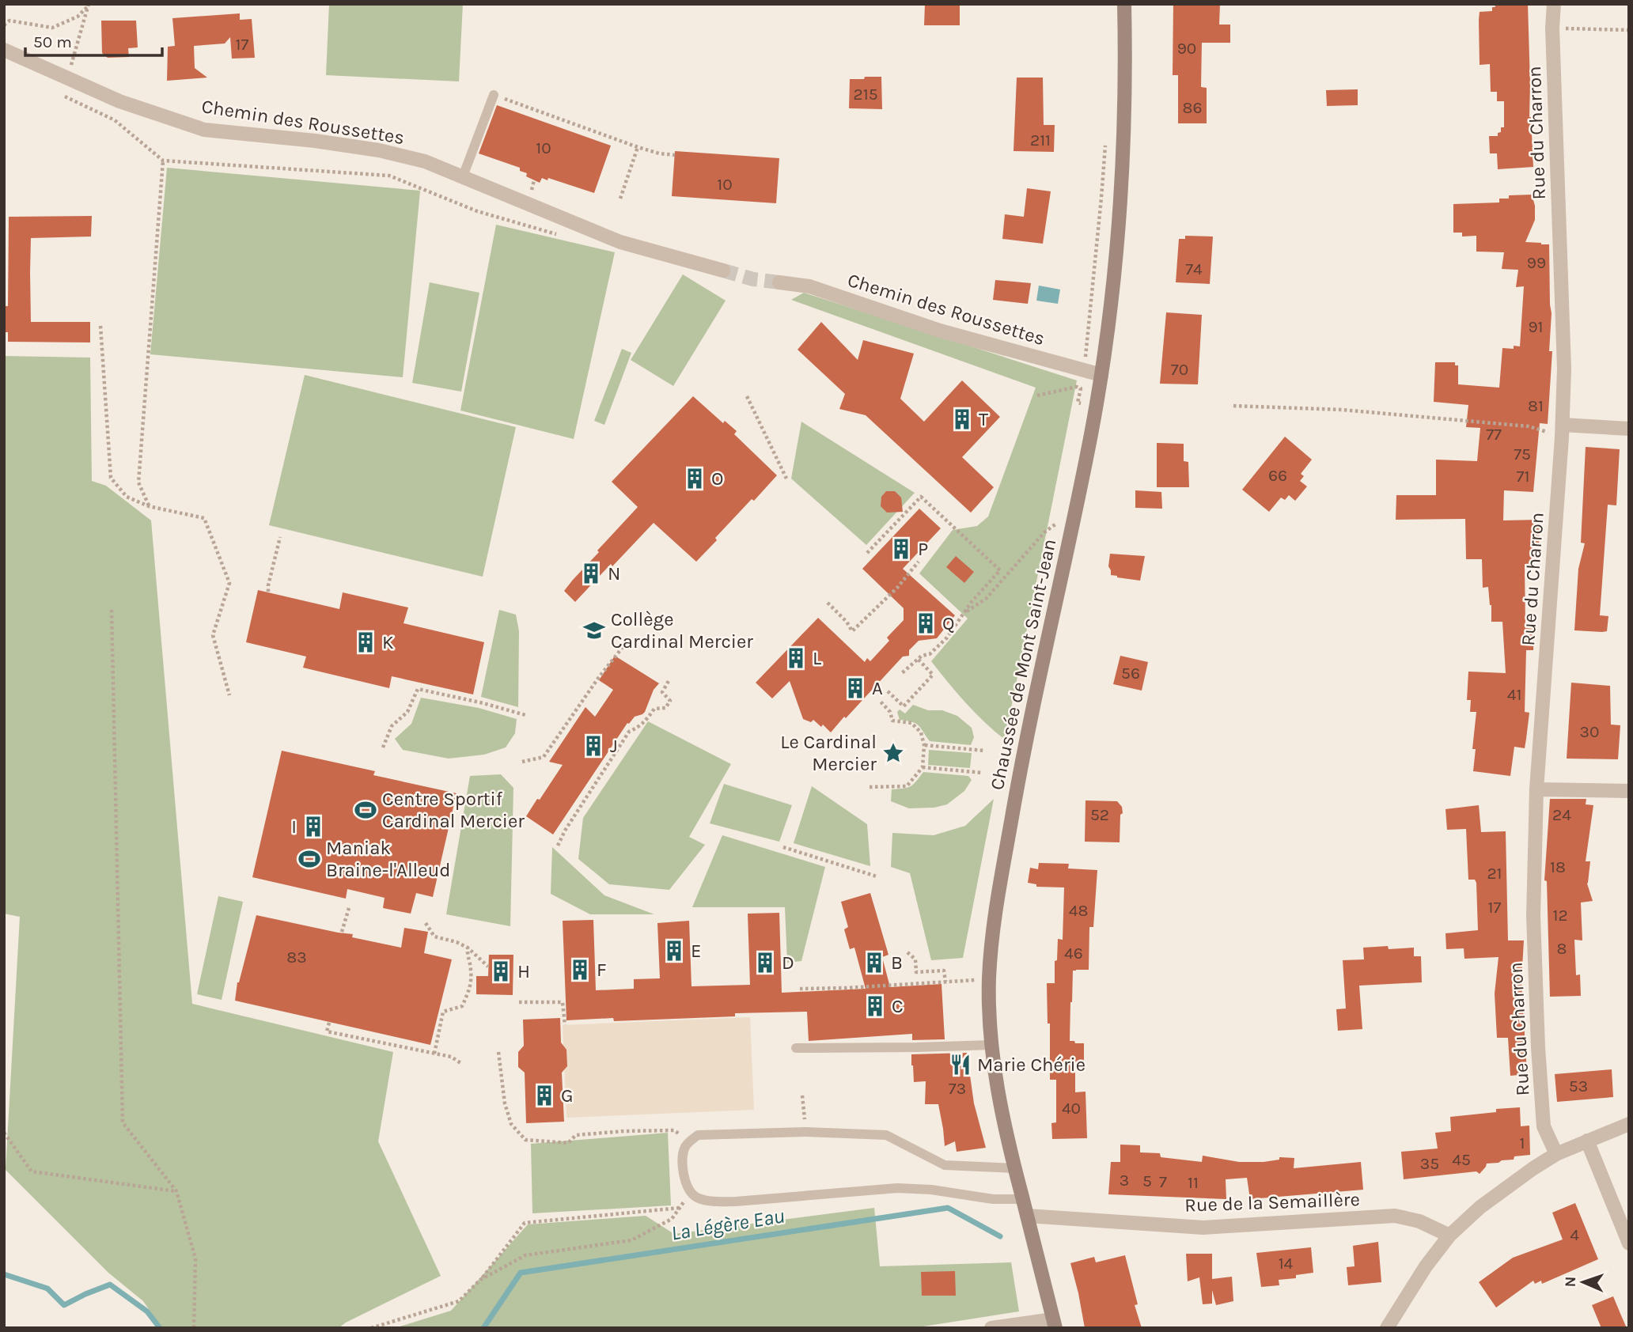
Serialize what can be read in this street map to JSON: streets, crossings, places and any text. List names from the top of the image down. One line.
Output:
{"streets":{"main road":["Chaussée de Mont Saint-Jean"],"street":["Chemin des Roussettes","Rue du Charron","Rue de la Semaillère"]},"crossings":[["Chemin des Roussettes","Chaussée de Mont Saint-Jean"],["Chaussée de Mont Saint-Jean","Rue de la Semaillère"]],"water":["La Légère Eau"],"places":{"building":["T","O","P","N","Q","K","L","A","J","I","E","D","B","F","H","C","G"],"school or university":["Collège Cardinal Mercier"],"place":["Le Cardinal Mercier"],"sports":["Centre Sportif Cardinal Mercier","Maniak Braine-l'Alleud"],"restaurant":["Marie Chérie"]},"house_numbers":["17","90","215","86","211","10","10","99","74","91","70","81","77","75","66","71","56","41","30","52","24","18","21","17","48","12","8","46","83","53","73","40","1","45","35","3","5","7","11","4","14"],"scale_bar":"50 m","north":"left"}
